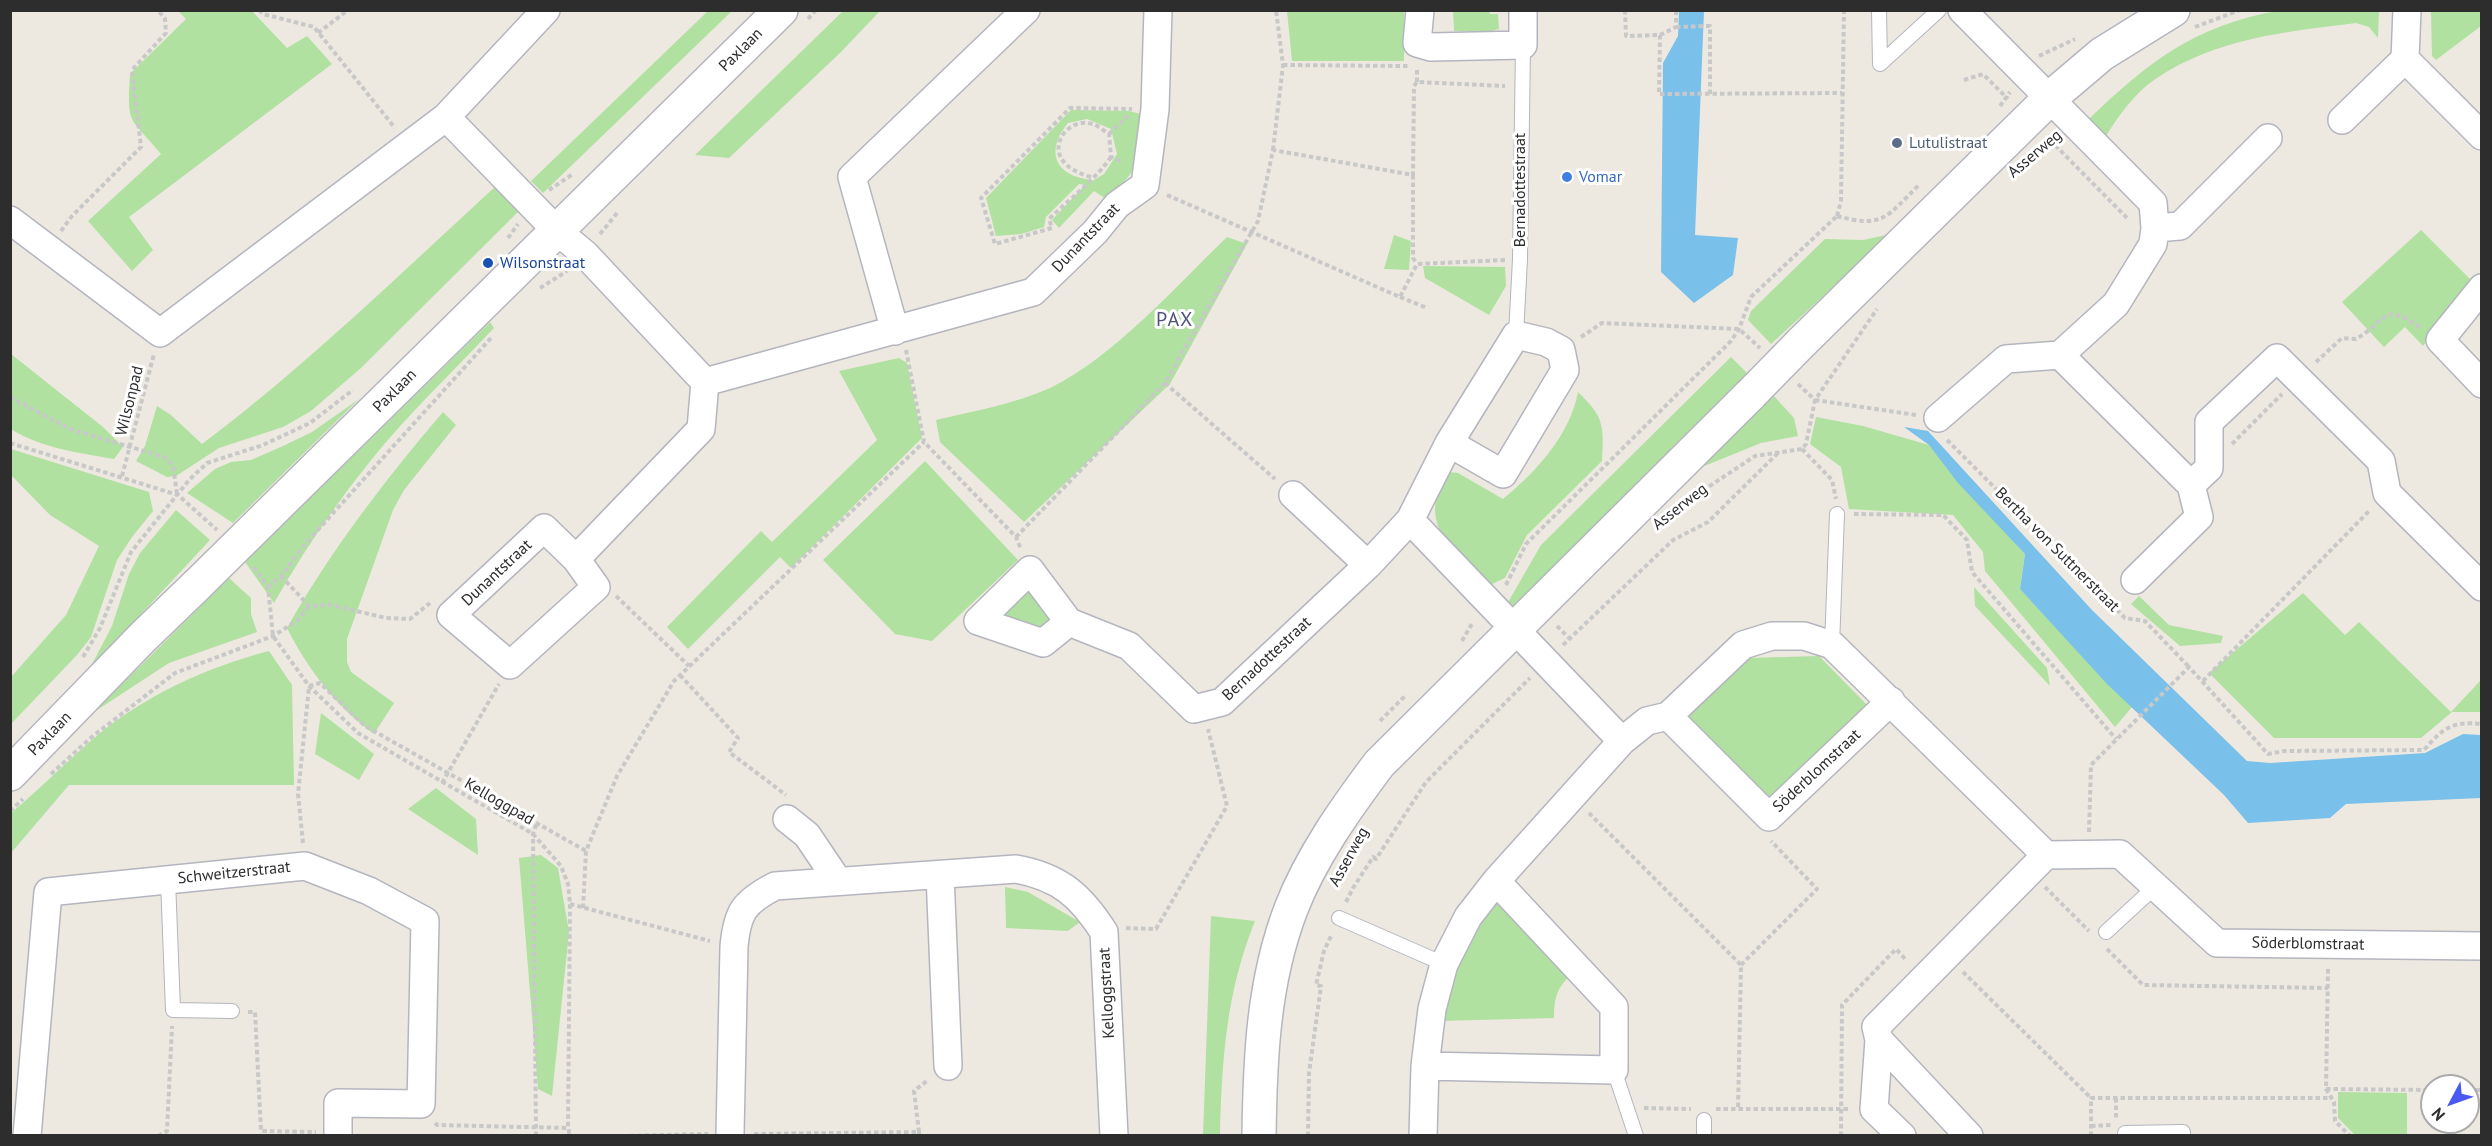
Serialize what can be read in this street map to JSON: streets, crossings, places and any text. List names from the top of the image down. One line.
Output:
{"streets":{"street":["Paxlaan","Asserweg","Bernadottestraat","Dunantstraat","Bertha von Suttnerstraat","Söderblomstraat","Schweitzerstraat","Kelloggstraat"],"path":["Wilsonpad","Kelloggpad"]},"crossings":[["Paxlaan","Kelloggpad"]],"districts":["PAX"],"places":["Lutulistraat","Vomar","Wilsonstraat"],"north":"bottom left"}
